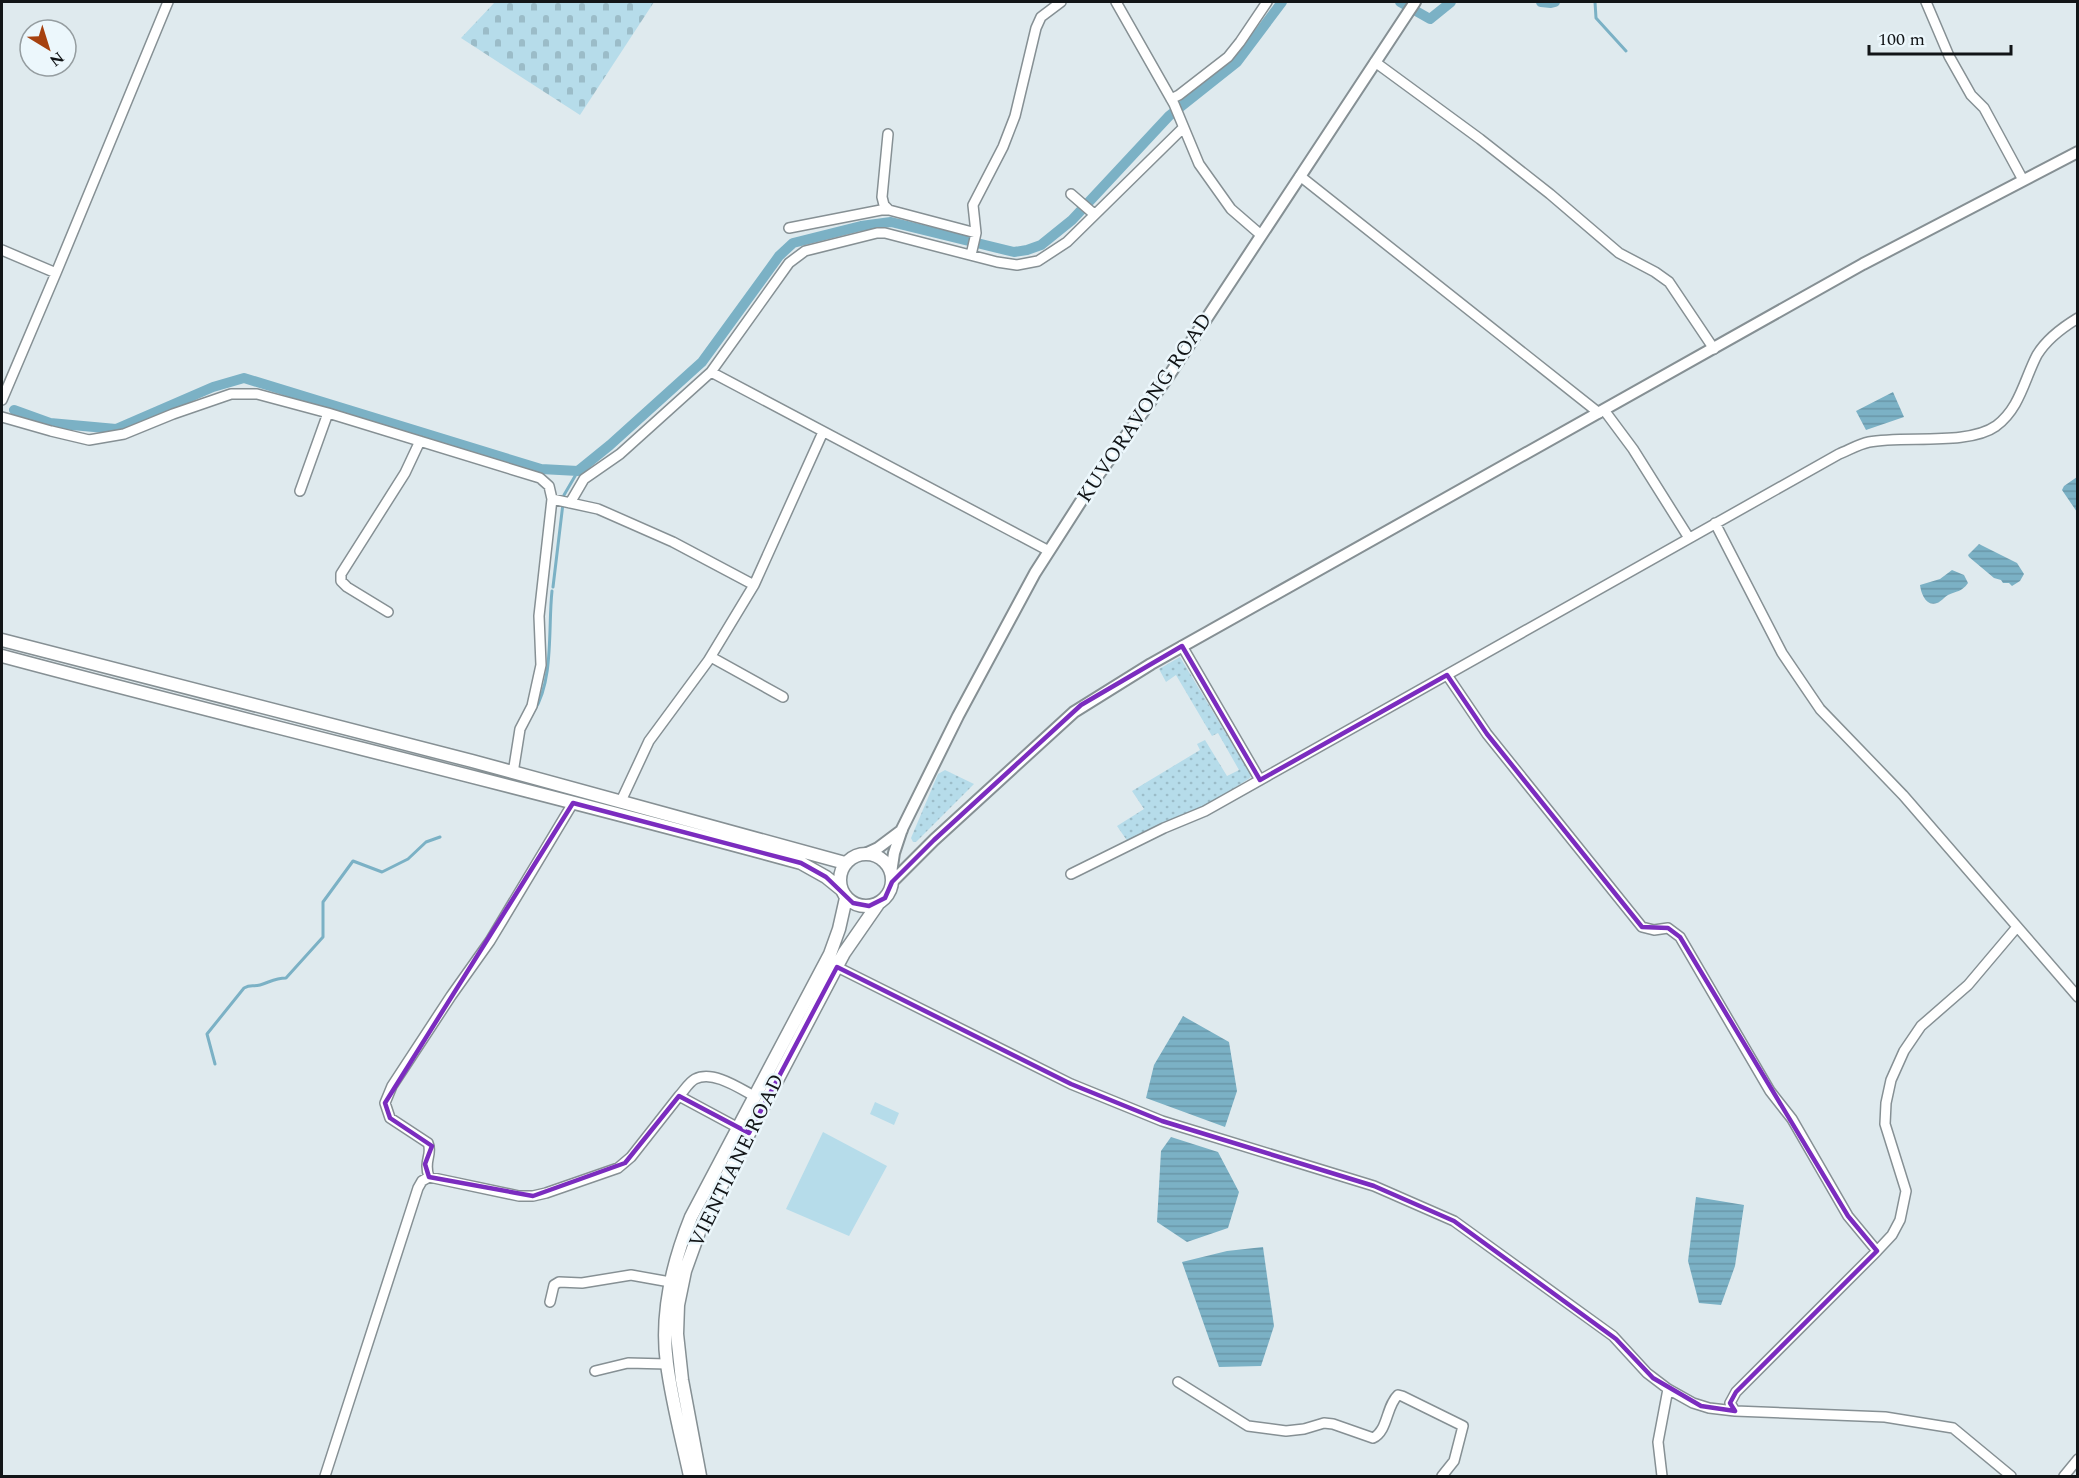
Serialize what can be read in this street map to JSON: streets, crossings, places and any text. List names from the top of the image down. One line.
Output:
{"streets":{"main road":["VIENTIANE ROAD"],"street":["KUVORAVONG ROAD"]},"crossings":[["KUVORAVONG ROAD","VIENTIANE ROAD"]],"scale_bar":"100 m","north":"bottom right"}
